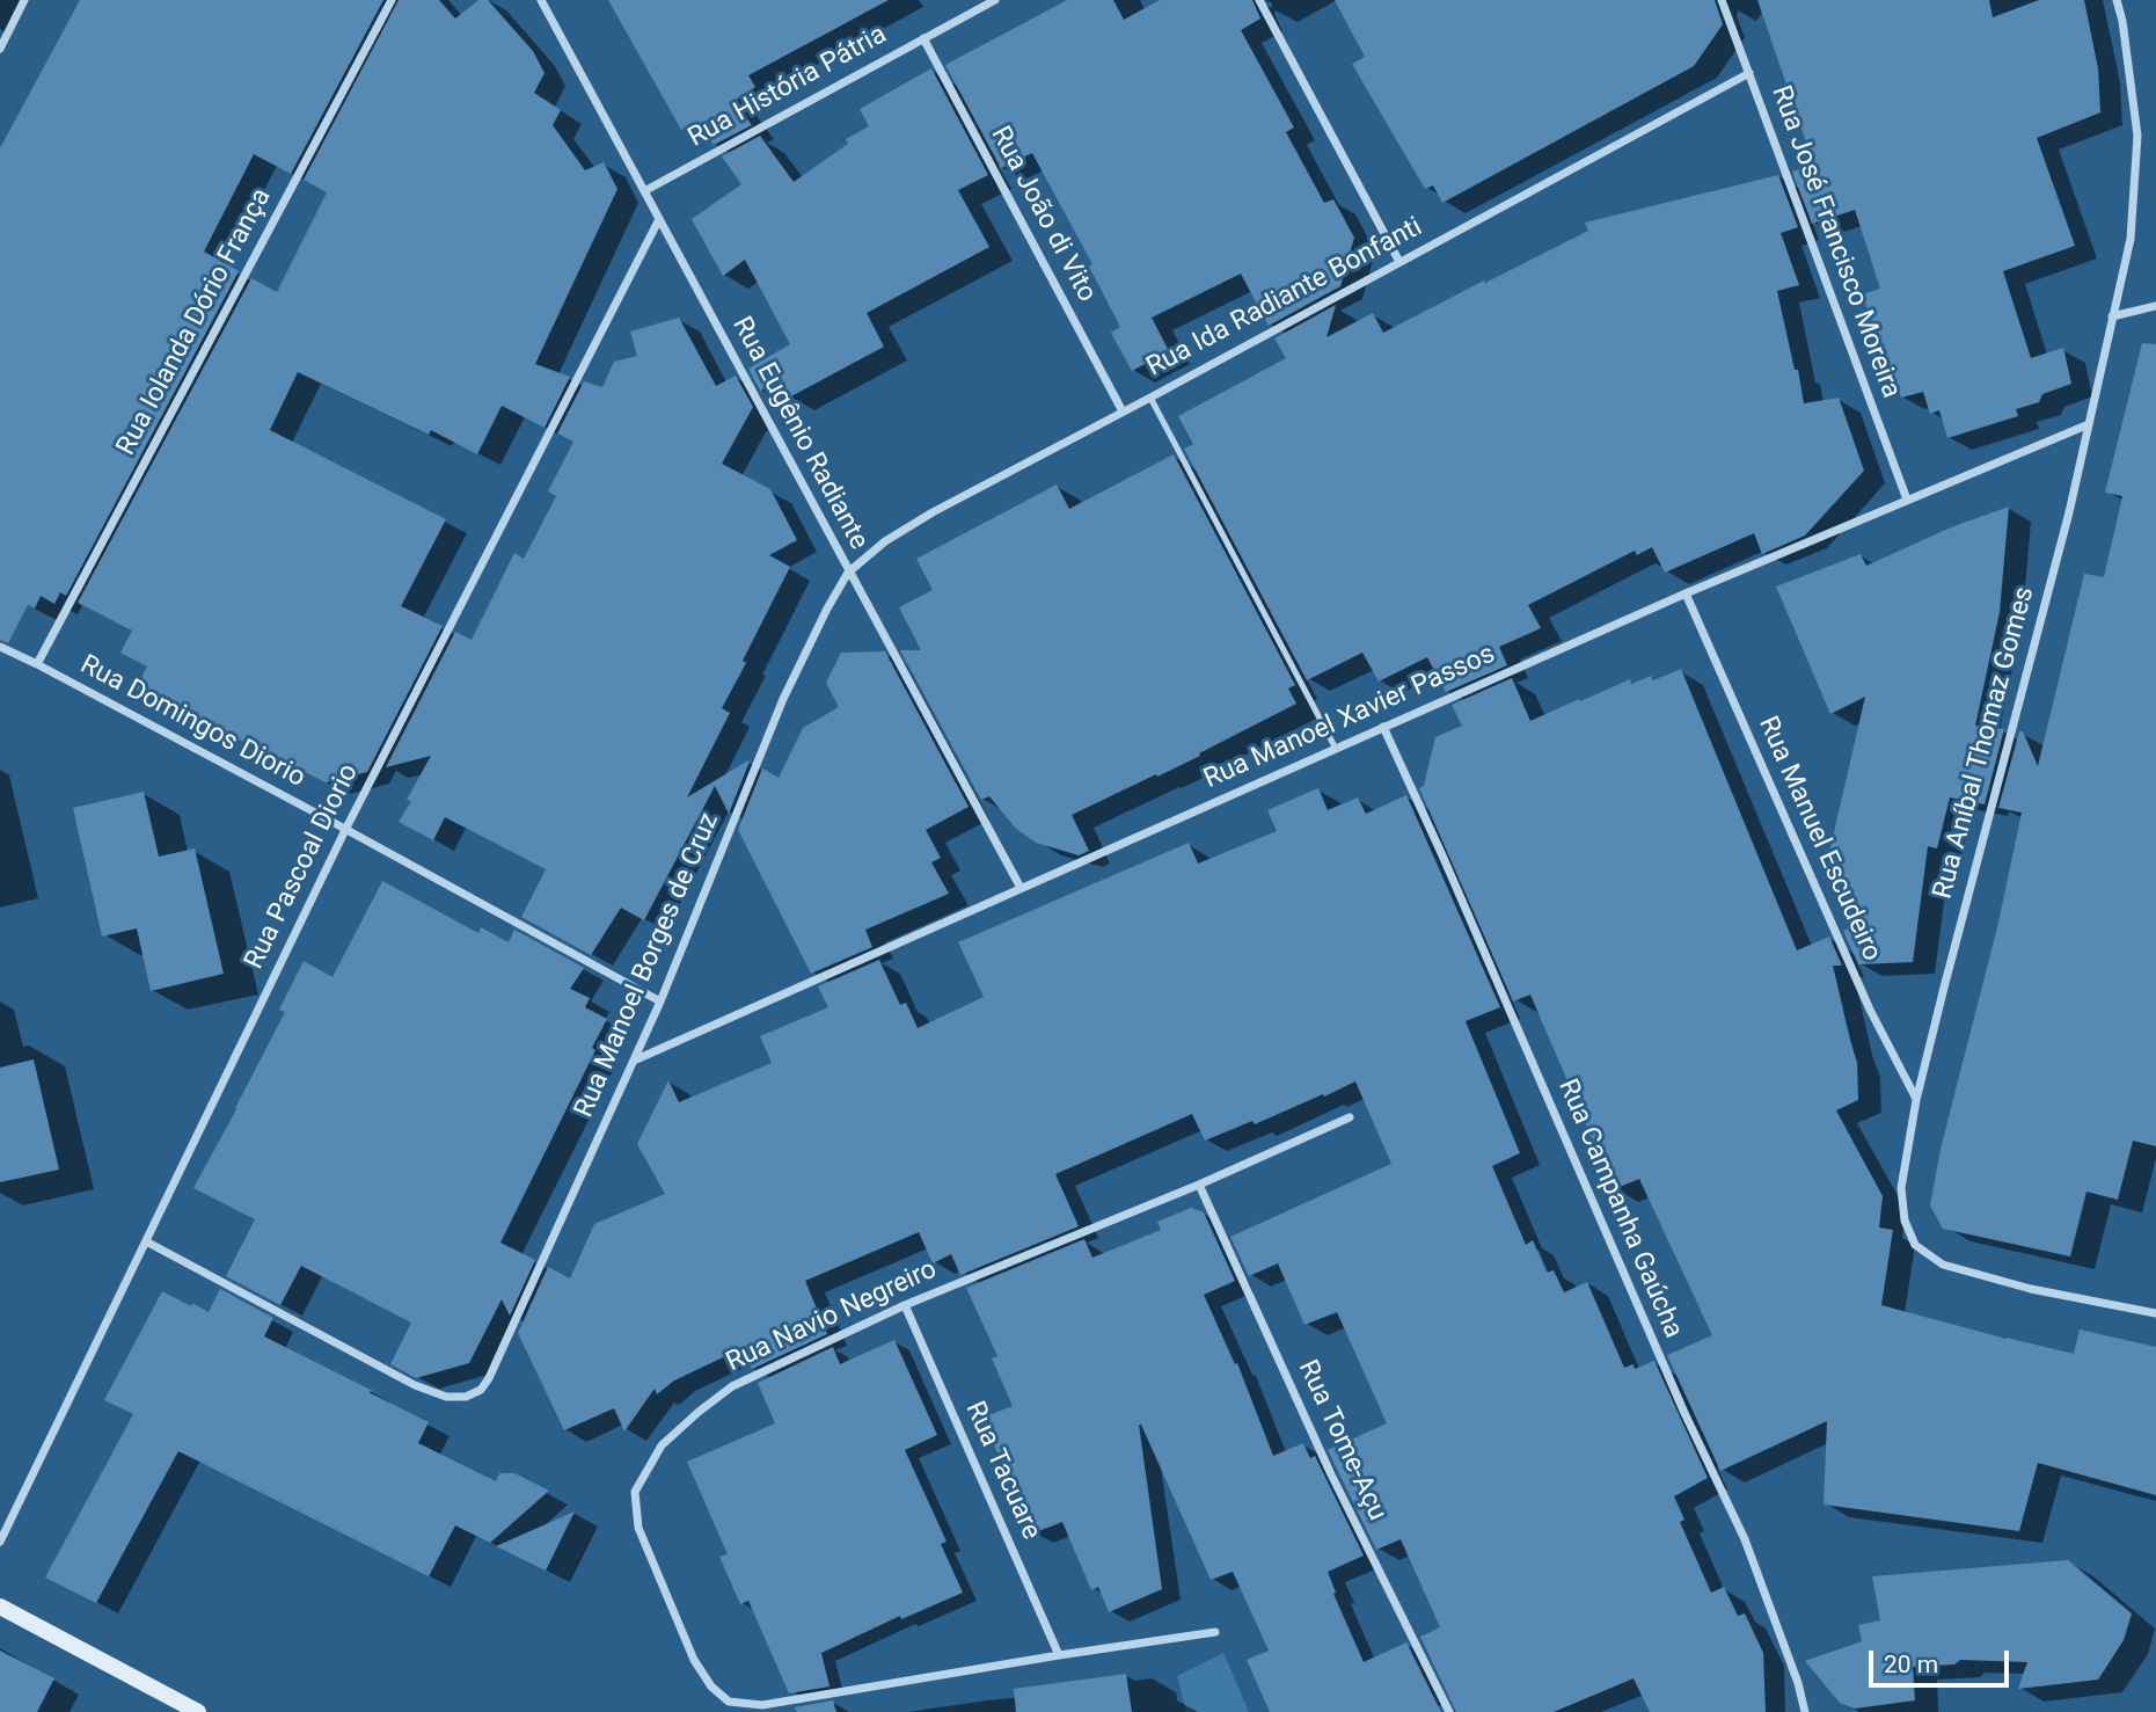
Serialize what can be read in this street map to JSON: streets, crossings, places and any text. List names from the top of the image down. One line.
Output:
{"streets":{"street":["Rua História Pátria","Rua João di Vito","Rua José Francisco Moreira","Rua Ida Radiante Bonfanti","Rua Iolanda Dório França","Rua Eugênio Radiante","Rua Manoel Xavier Passos","Rua Domingos Diorio","Rua Aníbal Thomaz Gomes","Rua Manuel Escudeiro","Rua Pascoal Diorio","Rua Manoel Borges de Cruz","Rua Campanha Gaúcha","Rua Navio Negreiro","Rua Tome-Açu","Rua Tacuare"]},"crossings":[["Rua História Pátria","Rua João di Vito"],["Rua História Pátria","Rua Eugênio Radiante"],["Rua João di Vito","Rua Ida Radiante Bonfanti"],["Rua José Francisco Moreira","Rua Ida Radiante Bonfanti"],["Rua José Francisco Moreira","Rua Manoel Xavier Passos"],["Rua Ida Radiante Bonfanti","Rua Eugênio Radiante"],["Rua Ida Radiante Bonfanti","Rua Manoel Borges de Cruz"],["Rua Iolanda Dório França","Rua Domingos Diorio"],["Rua Eugênio Radiante","Rua Manoel Xavier Passos"],["Rua Eugênio Radiante","Rua Pascoal Diorio"],["Rua Eugênio Radiante","Rua Manoel Borges de Cruz"],["Rua Manoel Xavier Passos","Rua Aníbal Thomaz Gomes"],["Rua Manoel Xavier Passos","Rua Manuel Escudeiro"],["Rua Manoel Xavier Passos","Rua Manoel Borges de Cruz"],["Rua Manoel Xavier Passos","Rua Campanha Gaúcha"],["Rua Domingos Diorio","Rua Pascoal Diorio"],["Rua Domingos Diorio","Rua Manoel Borges de Cruz"],["Rua Aníbal Thomaz Gomes","Rua Manuel Escudeiro"],["Rua Pascoal Diorio","Rua Manoel Borges de Cruz"],["Rua Navio Negreiro","Rua Tome-Açu"],["Rua Navio Negreiro","Rua Tacuare"]],"scale_bar":"20 m"}
